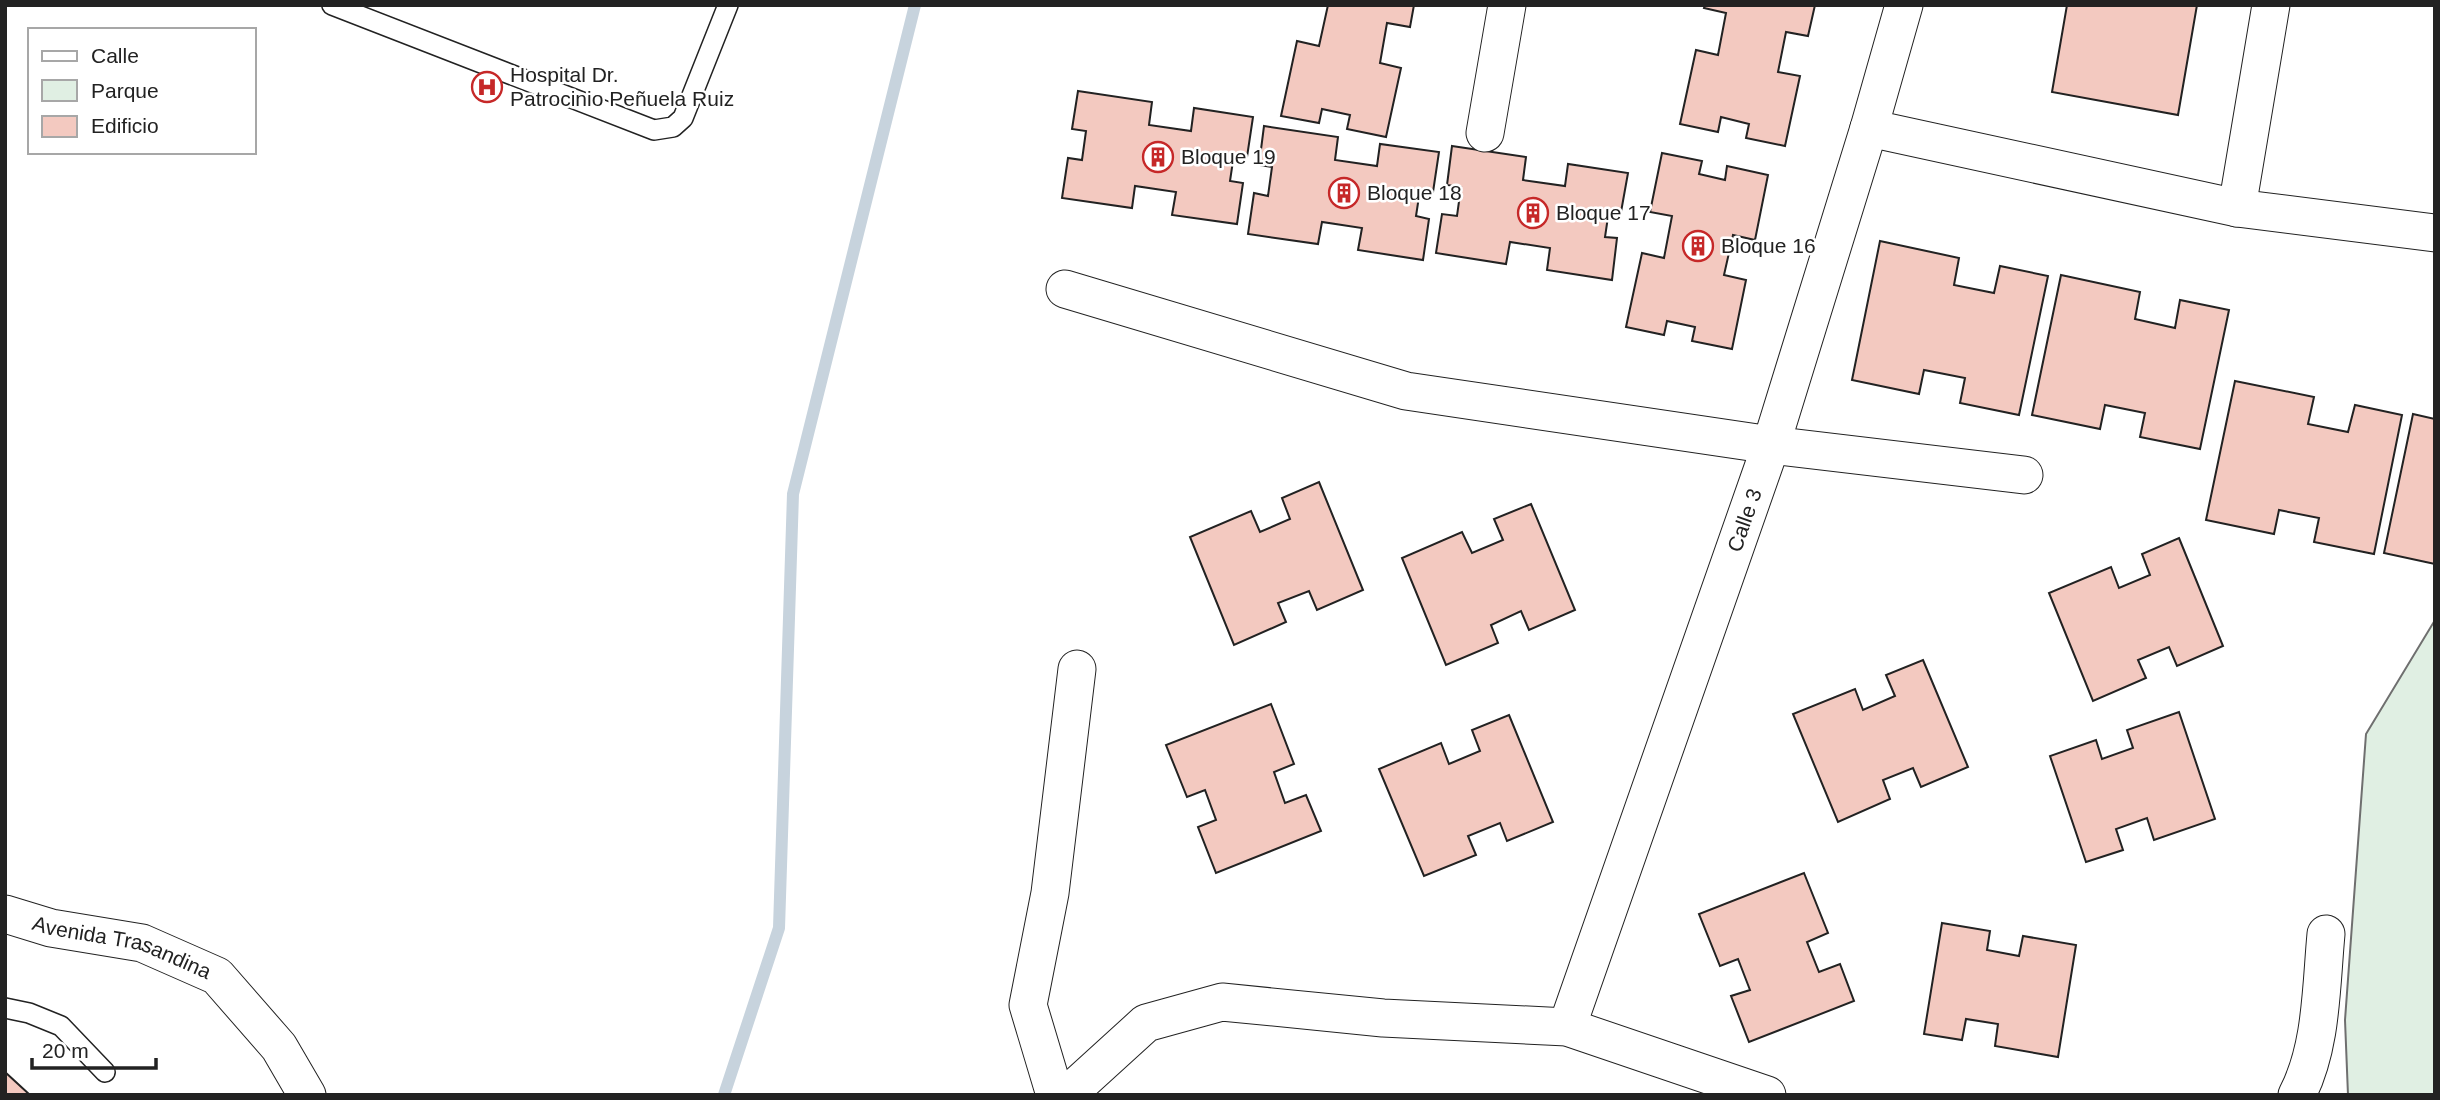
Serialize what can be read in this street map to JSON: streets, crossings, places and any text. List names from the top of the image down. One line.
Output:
{"streets":{"street":["Calle 3","Avenida Trasandina"]},"places":{"hospital":["Hospital Dr. Patrocinio Peñuela Ruiz"],"building":["Bloque 19","Bloque 18","Bloque 17","Bloque 16"]},"legend":["Calle","Parque","Edificio"],"scale_bar":"20 m"}
